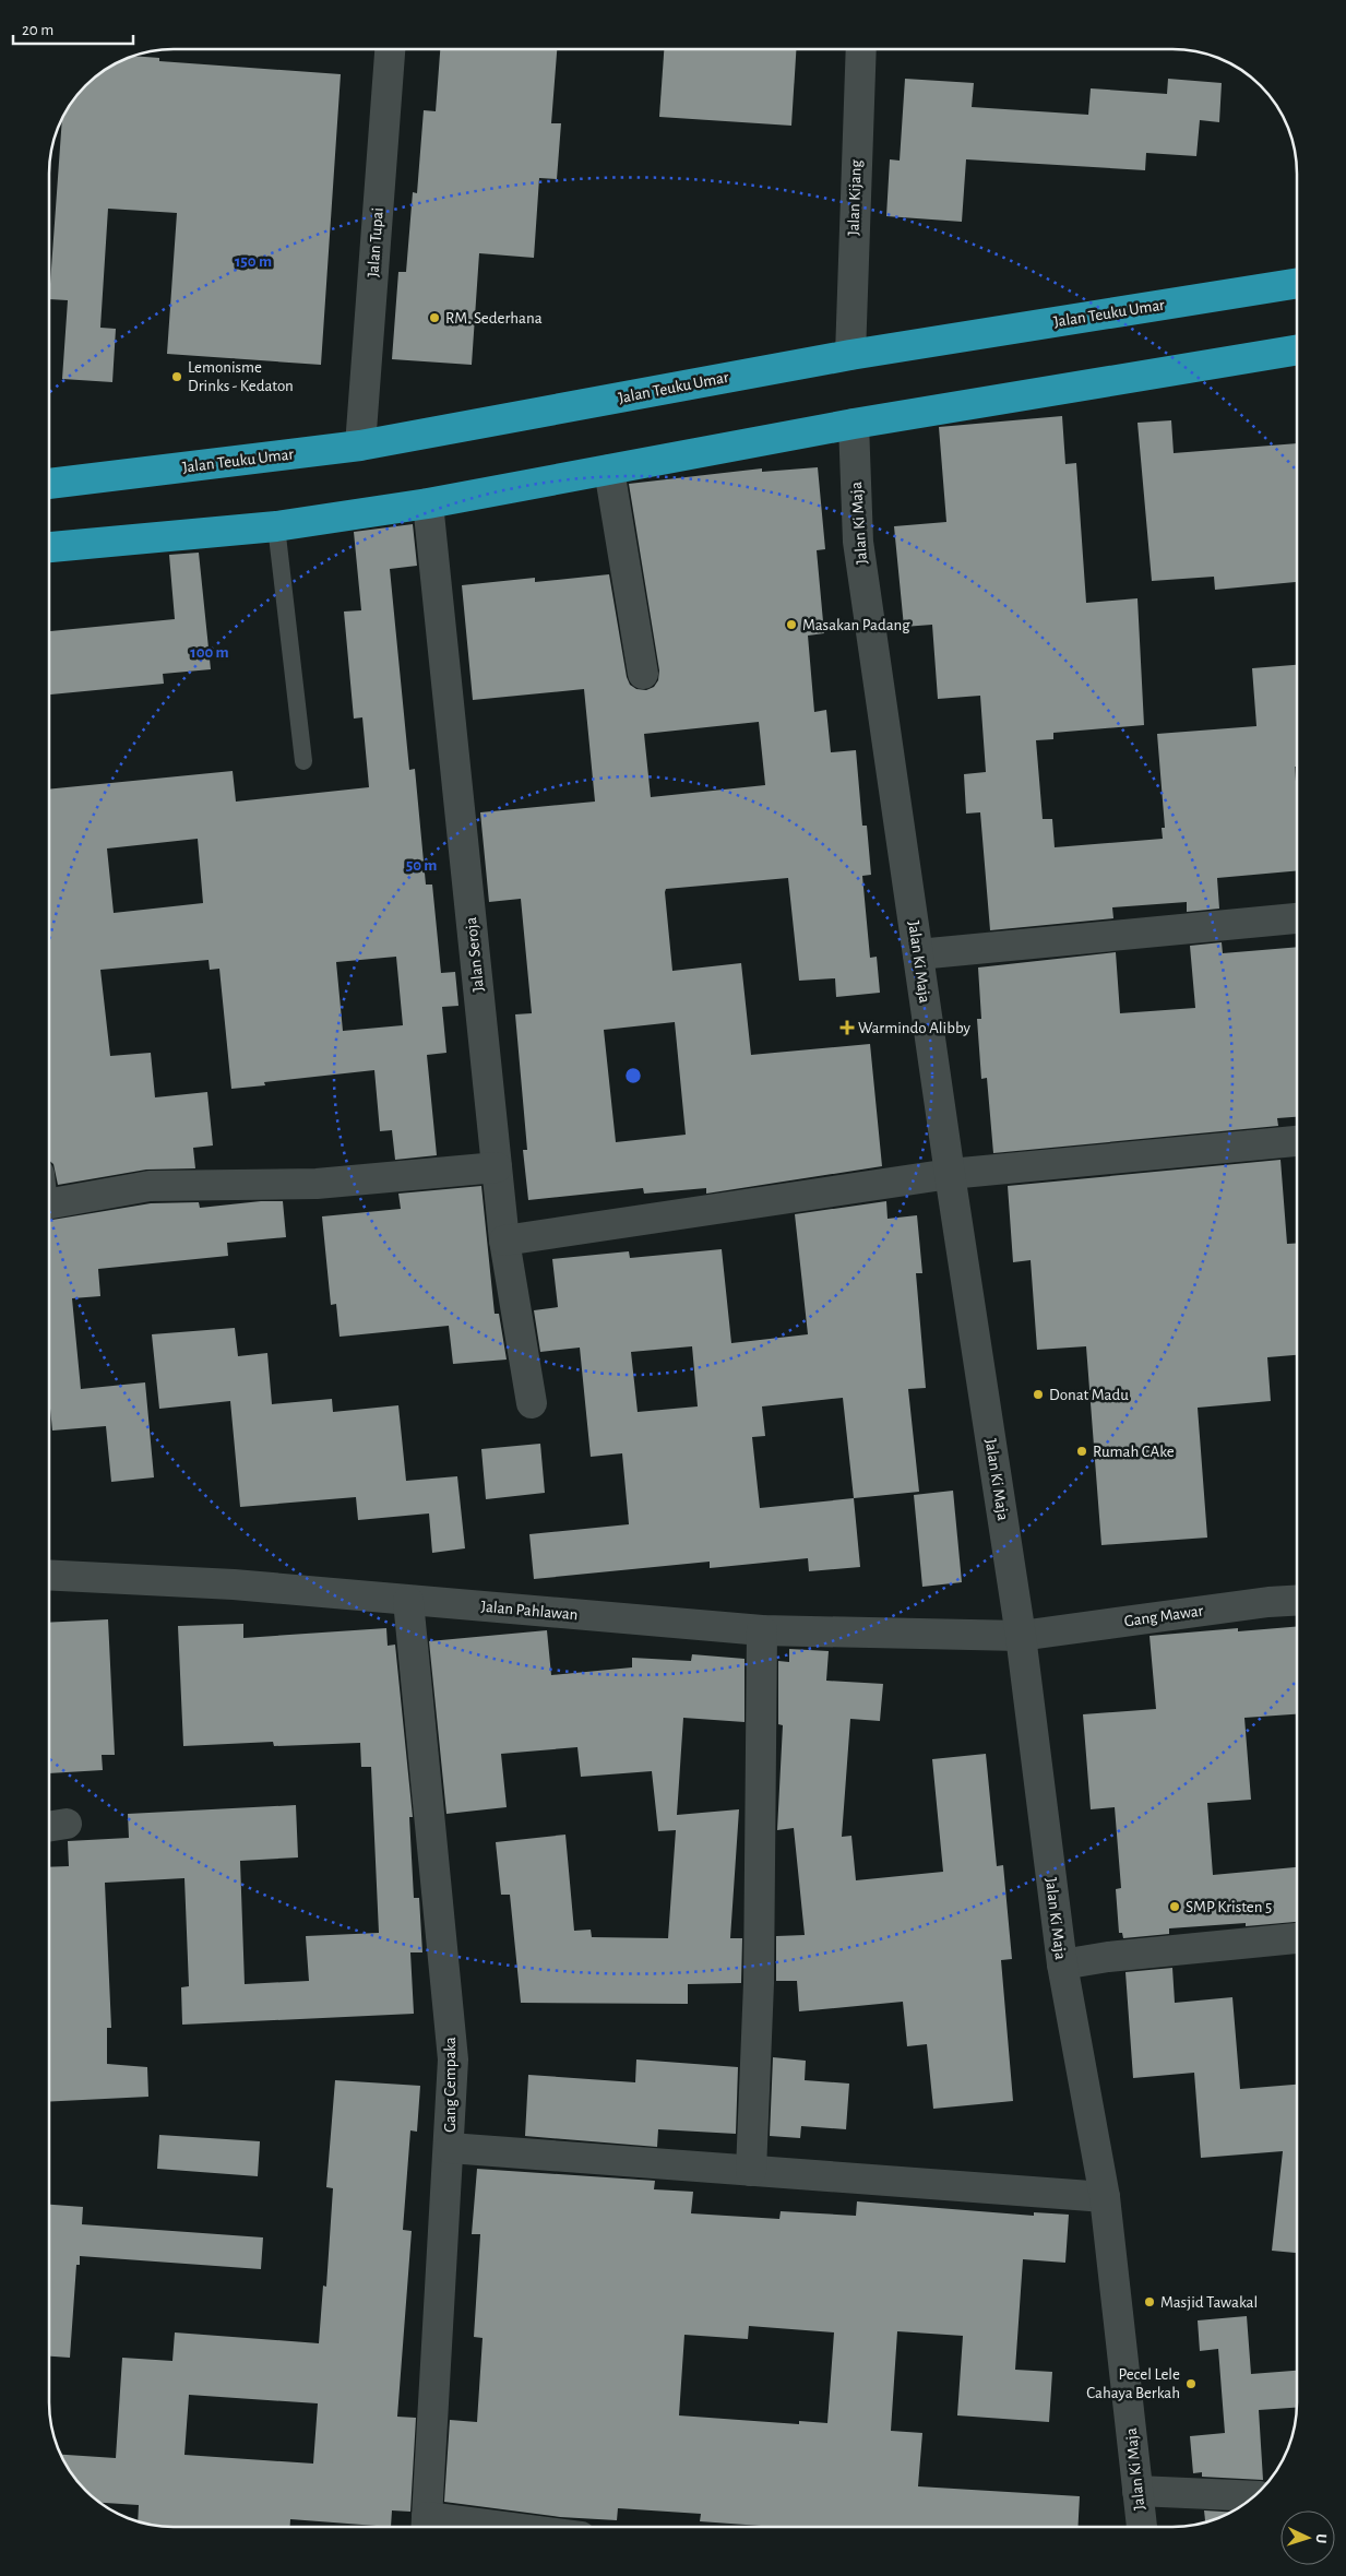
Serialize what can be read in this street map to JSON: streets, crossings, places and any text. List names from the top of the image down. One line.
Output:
{"streets":{"highway":["Jalan Teuku Umar"],"street":["Jalan Kijang","Jalan Tupai","Jalan Ki Maja","Jalan Seroja","Jalan Pahlawan","Gang Mawar","Gang Cempaka"]},"crossings":[["Jalan Kijang","Jalan Teuku Umar"],["Jalan Tupai","Jalan Teuku Umar"],["Jalan Ki Maja","Jalan Pahlawan"],["Jalan Ki Maja","Gang Mawar"],["Jalan Pahlawan","Gang Mawar"],["Jalan Pahlawan","Gang Cempaka"]],"places":{"other":["RM. Sederhana","Lemonisme Drinks - Kedaton","Masakan Padang","Donat Madu","Rumah CAke","SMP Kristen 5","Masjid Tawakal","Pecel Lele Cahaya Berkah"],"health":["Warmindo Alibby"]},"scale_bar":"20 m","north":"right","rings":["150 m","100 m","50 m"]}
